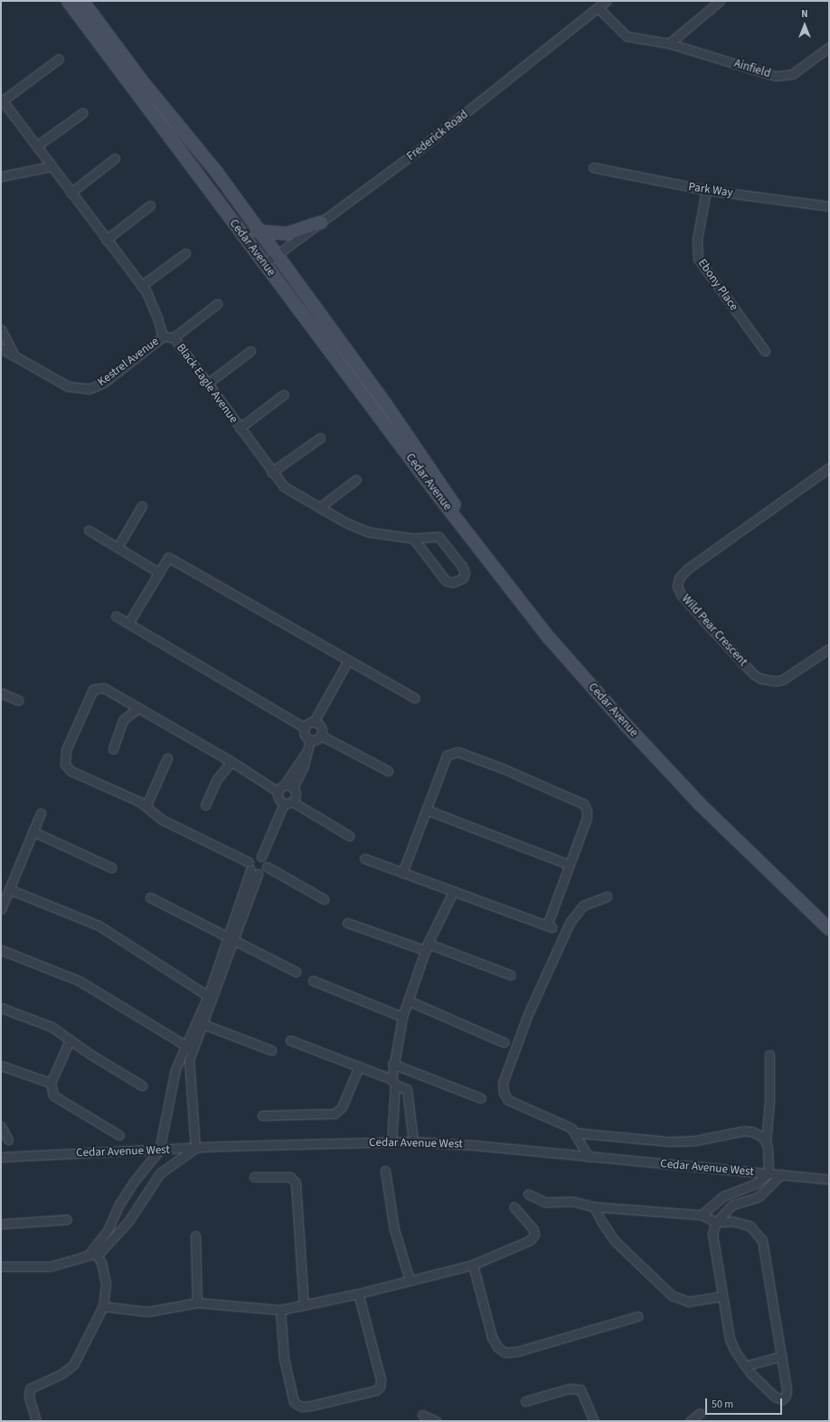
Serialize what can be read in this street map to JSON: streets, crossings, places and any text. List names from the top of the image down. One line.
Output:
{"streets":{"main road":["Cedar Avenue"],"street":["Ainfield","Frederick Road","Park Way","Ebony Place","Kestrel Avenue","Black Eagle Avenue","Wild Pear Crescent","Cedar Avenue West"]},"crossings":[["Ainfield","Frederick Road"],["Frederick Road","Cedar Avenue"],["Park Way","Ebony Place"],["Kestrel Avenue","Black Eagle Avenue"]],"scale_bar":"50 m","north":"top"}
